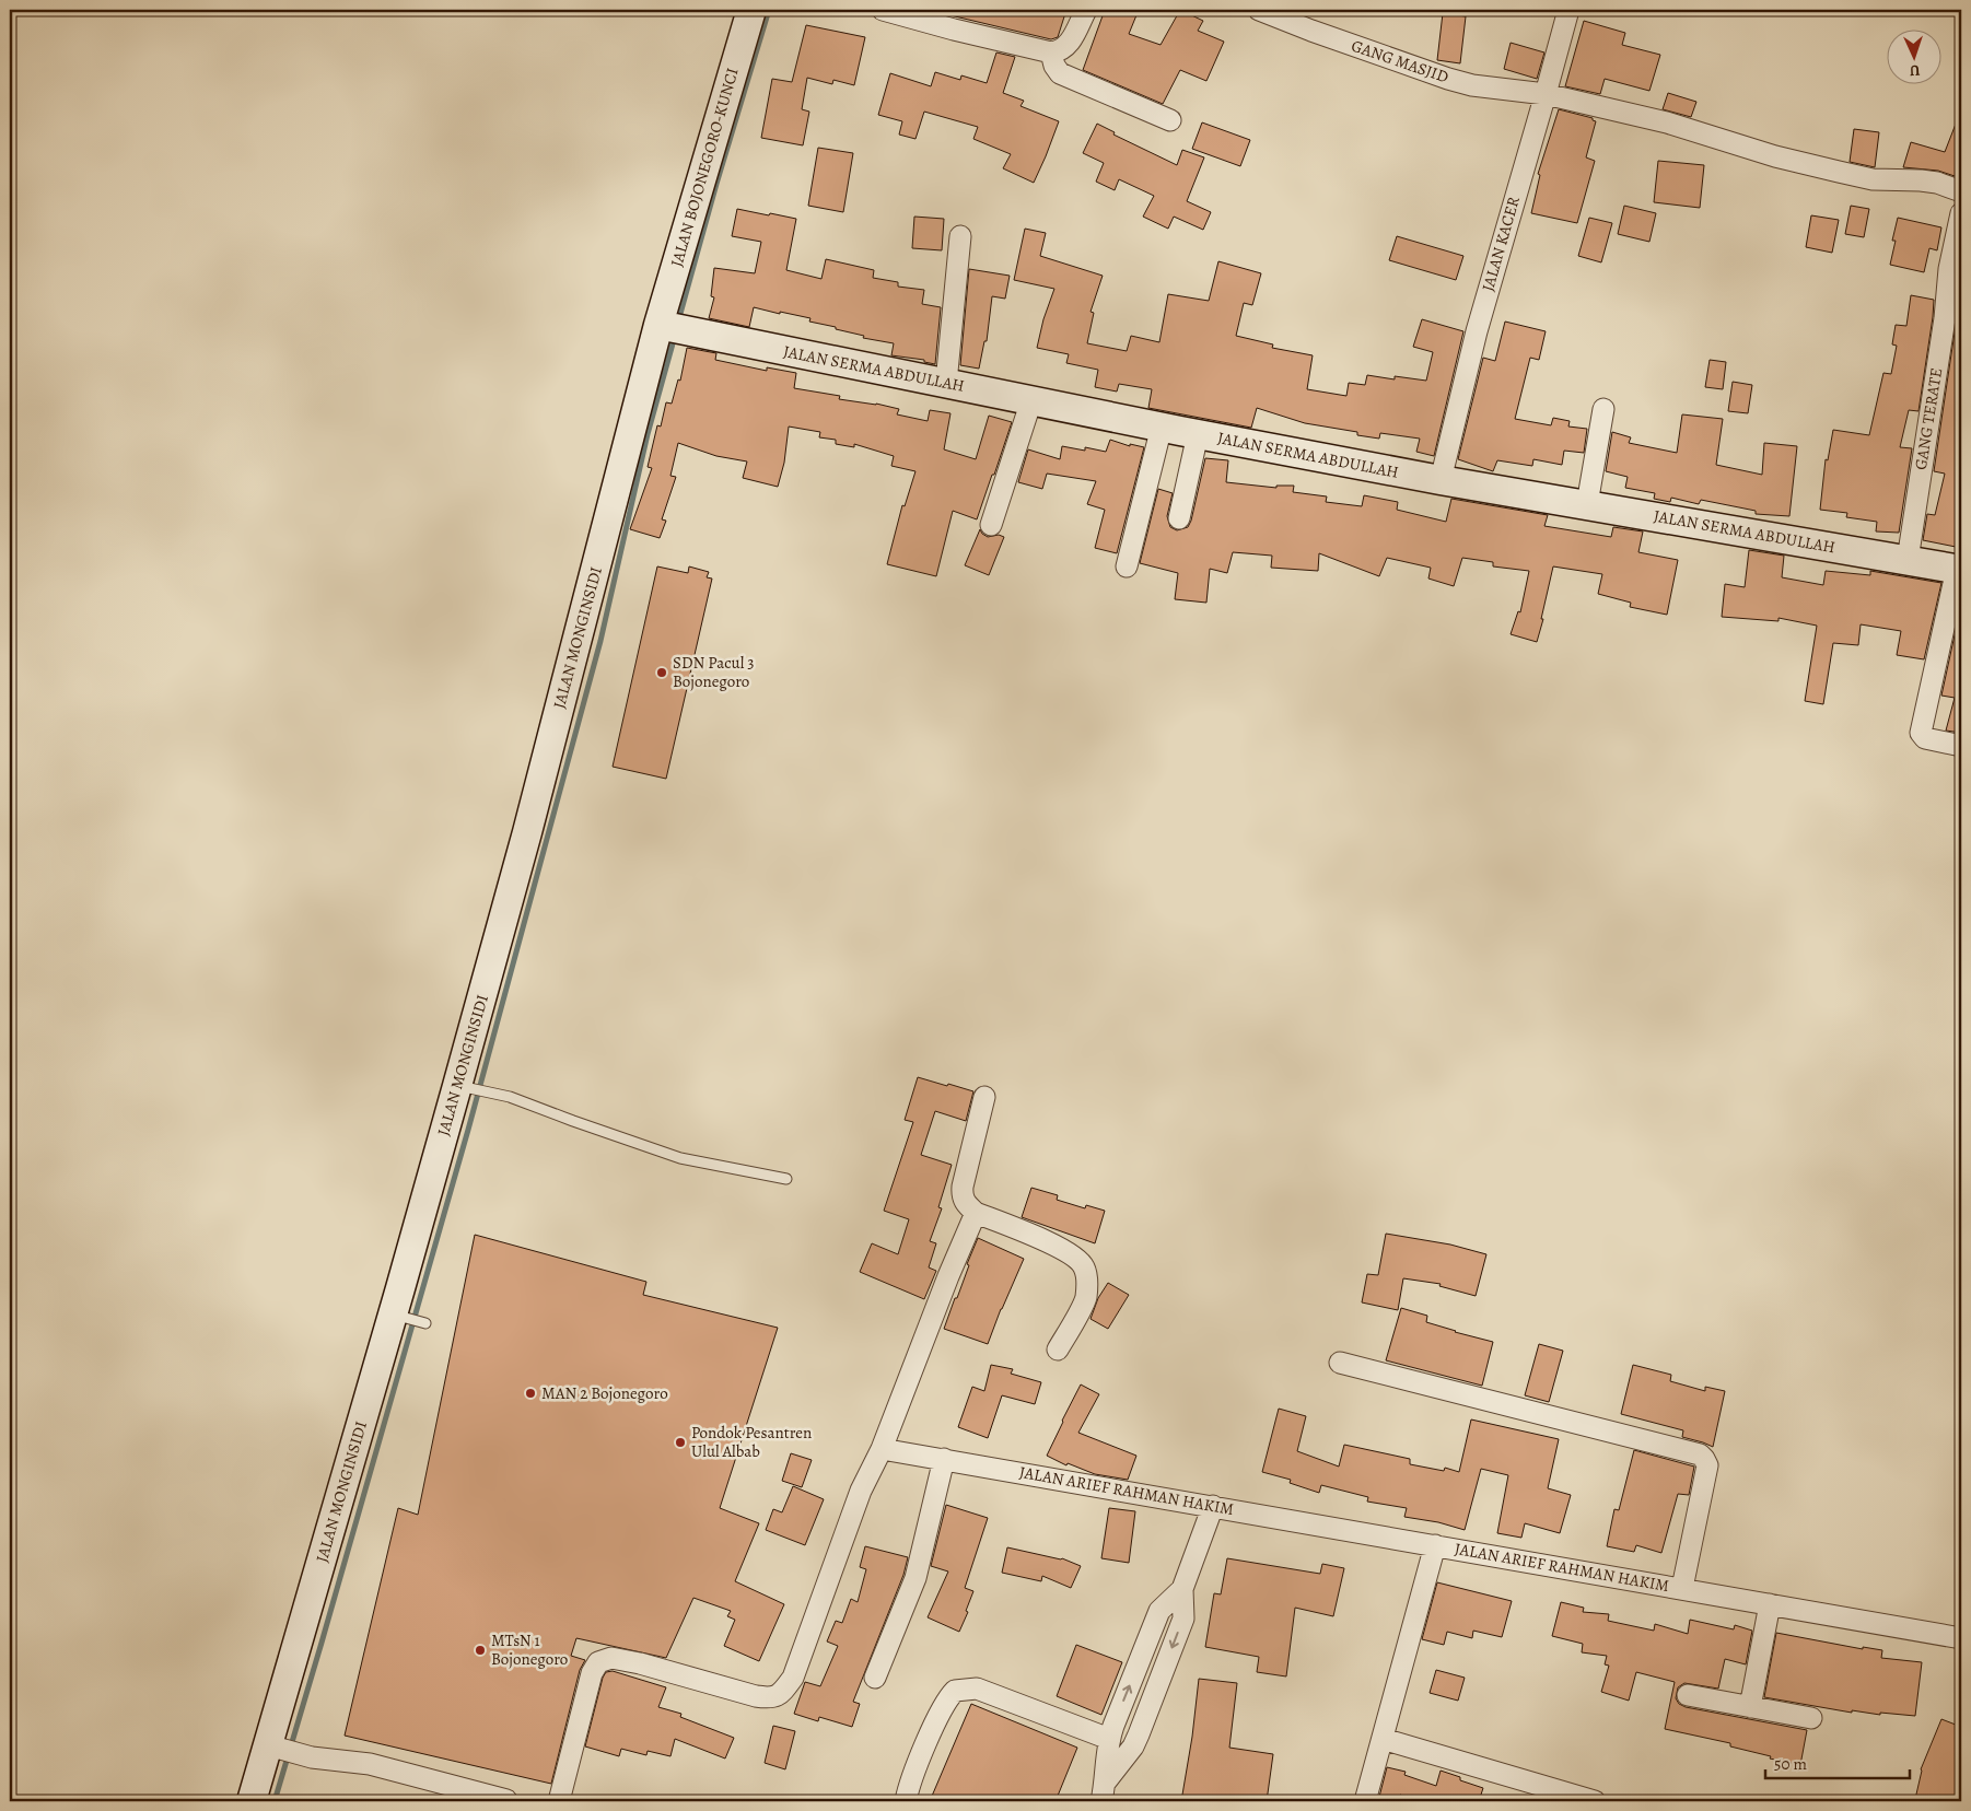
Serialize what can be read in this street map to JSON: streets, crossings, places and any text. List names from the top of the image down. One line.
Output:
{"streets":{"main road":["JALAN BOJONEGORO-KUNCI","JALAN SERMA ABDULLAH","JALAN MONGINSIDI"],"street":["GANG MASJID","JALAN KACER","GANG TERATE","JALAN ARIEF RAHMAN HAKIM"]},"crossings":[["GANG MASJID","JALAN KACER"],["JALAN BOJONEGORO-KUNCI","JALAN SERMA ABDULLAH"],["JALAN BOJONEGORO-KUNCI","JALAN MONGINSIDI"],["JALAN KACER","JALAN SERMA ABDULLAH"],["JALAN SERMA ABDULLAH","GANG TERATE"],["JALAN SERMA ABDULLAH","JALAN MONGINSIDI"]],"places":["SDN Pacul 3 Bojonegoro","MAN 2 Bojonegoro","Pondok Pesantren Ulul Albab","MTsN 1 Bojonegoro"],"scale_bar":"50 m","north":"bottom"}
